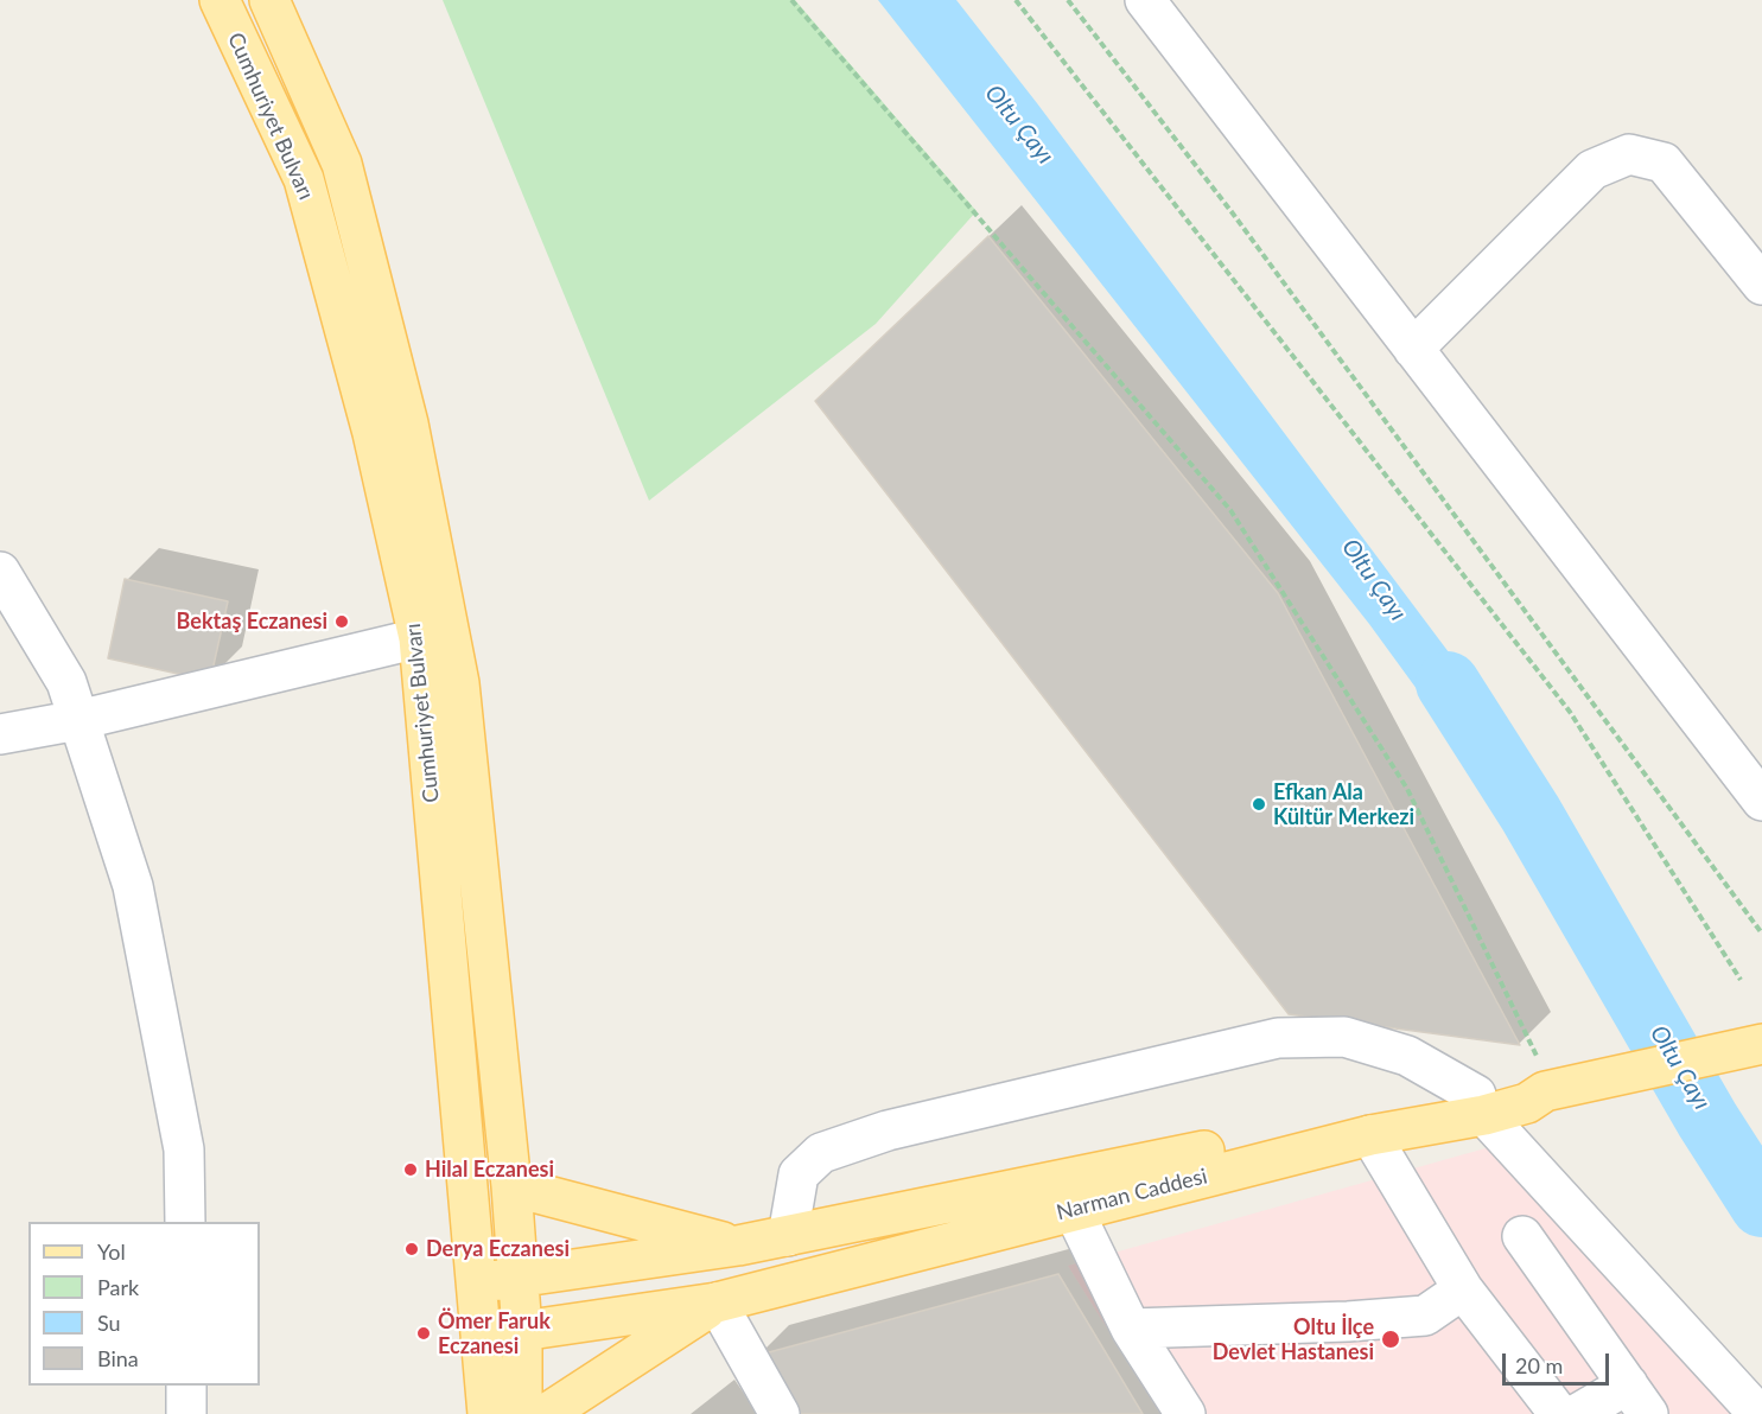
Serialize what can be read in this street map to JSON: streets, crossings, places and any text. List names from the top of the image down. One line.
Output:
{"streets":{"main road":["Cumhuriyet Bulvarı","Narman Caddesi"]},"crossings":[["Cumhuriyet Bulvarı","Narman Caddesi"]],"water":["Oltu Çayı"],"places":["Bektaş Eczanesi","Efkan Ala Kültür Merkezi","Hilal Eczanesi","Derya Eczanesi","Ömer Faruk Eczanesi","Oltu İlçe Devlet Hastanesi"],"legend":["Yol","Park","Su","Bina"],"scale_bar":"20 m"}
